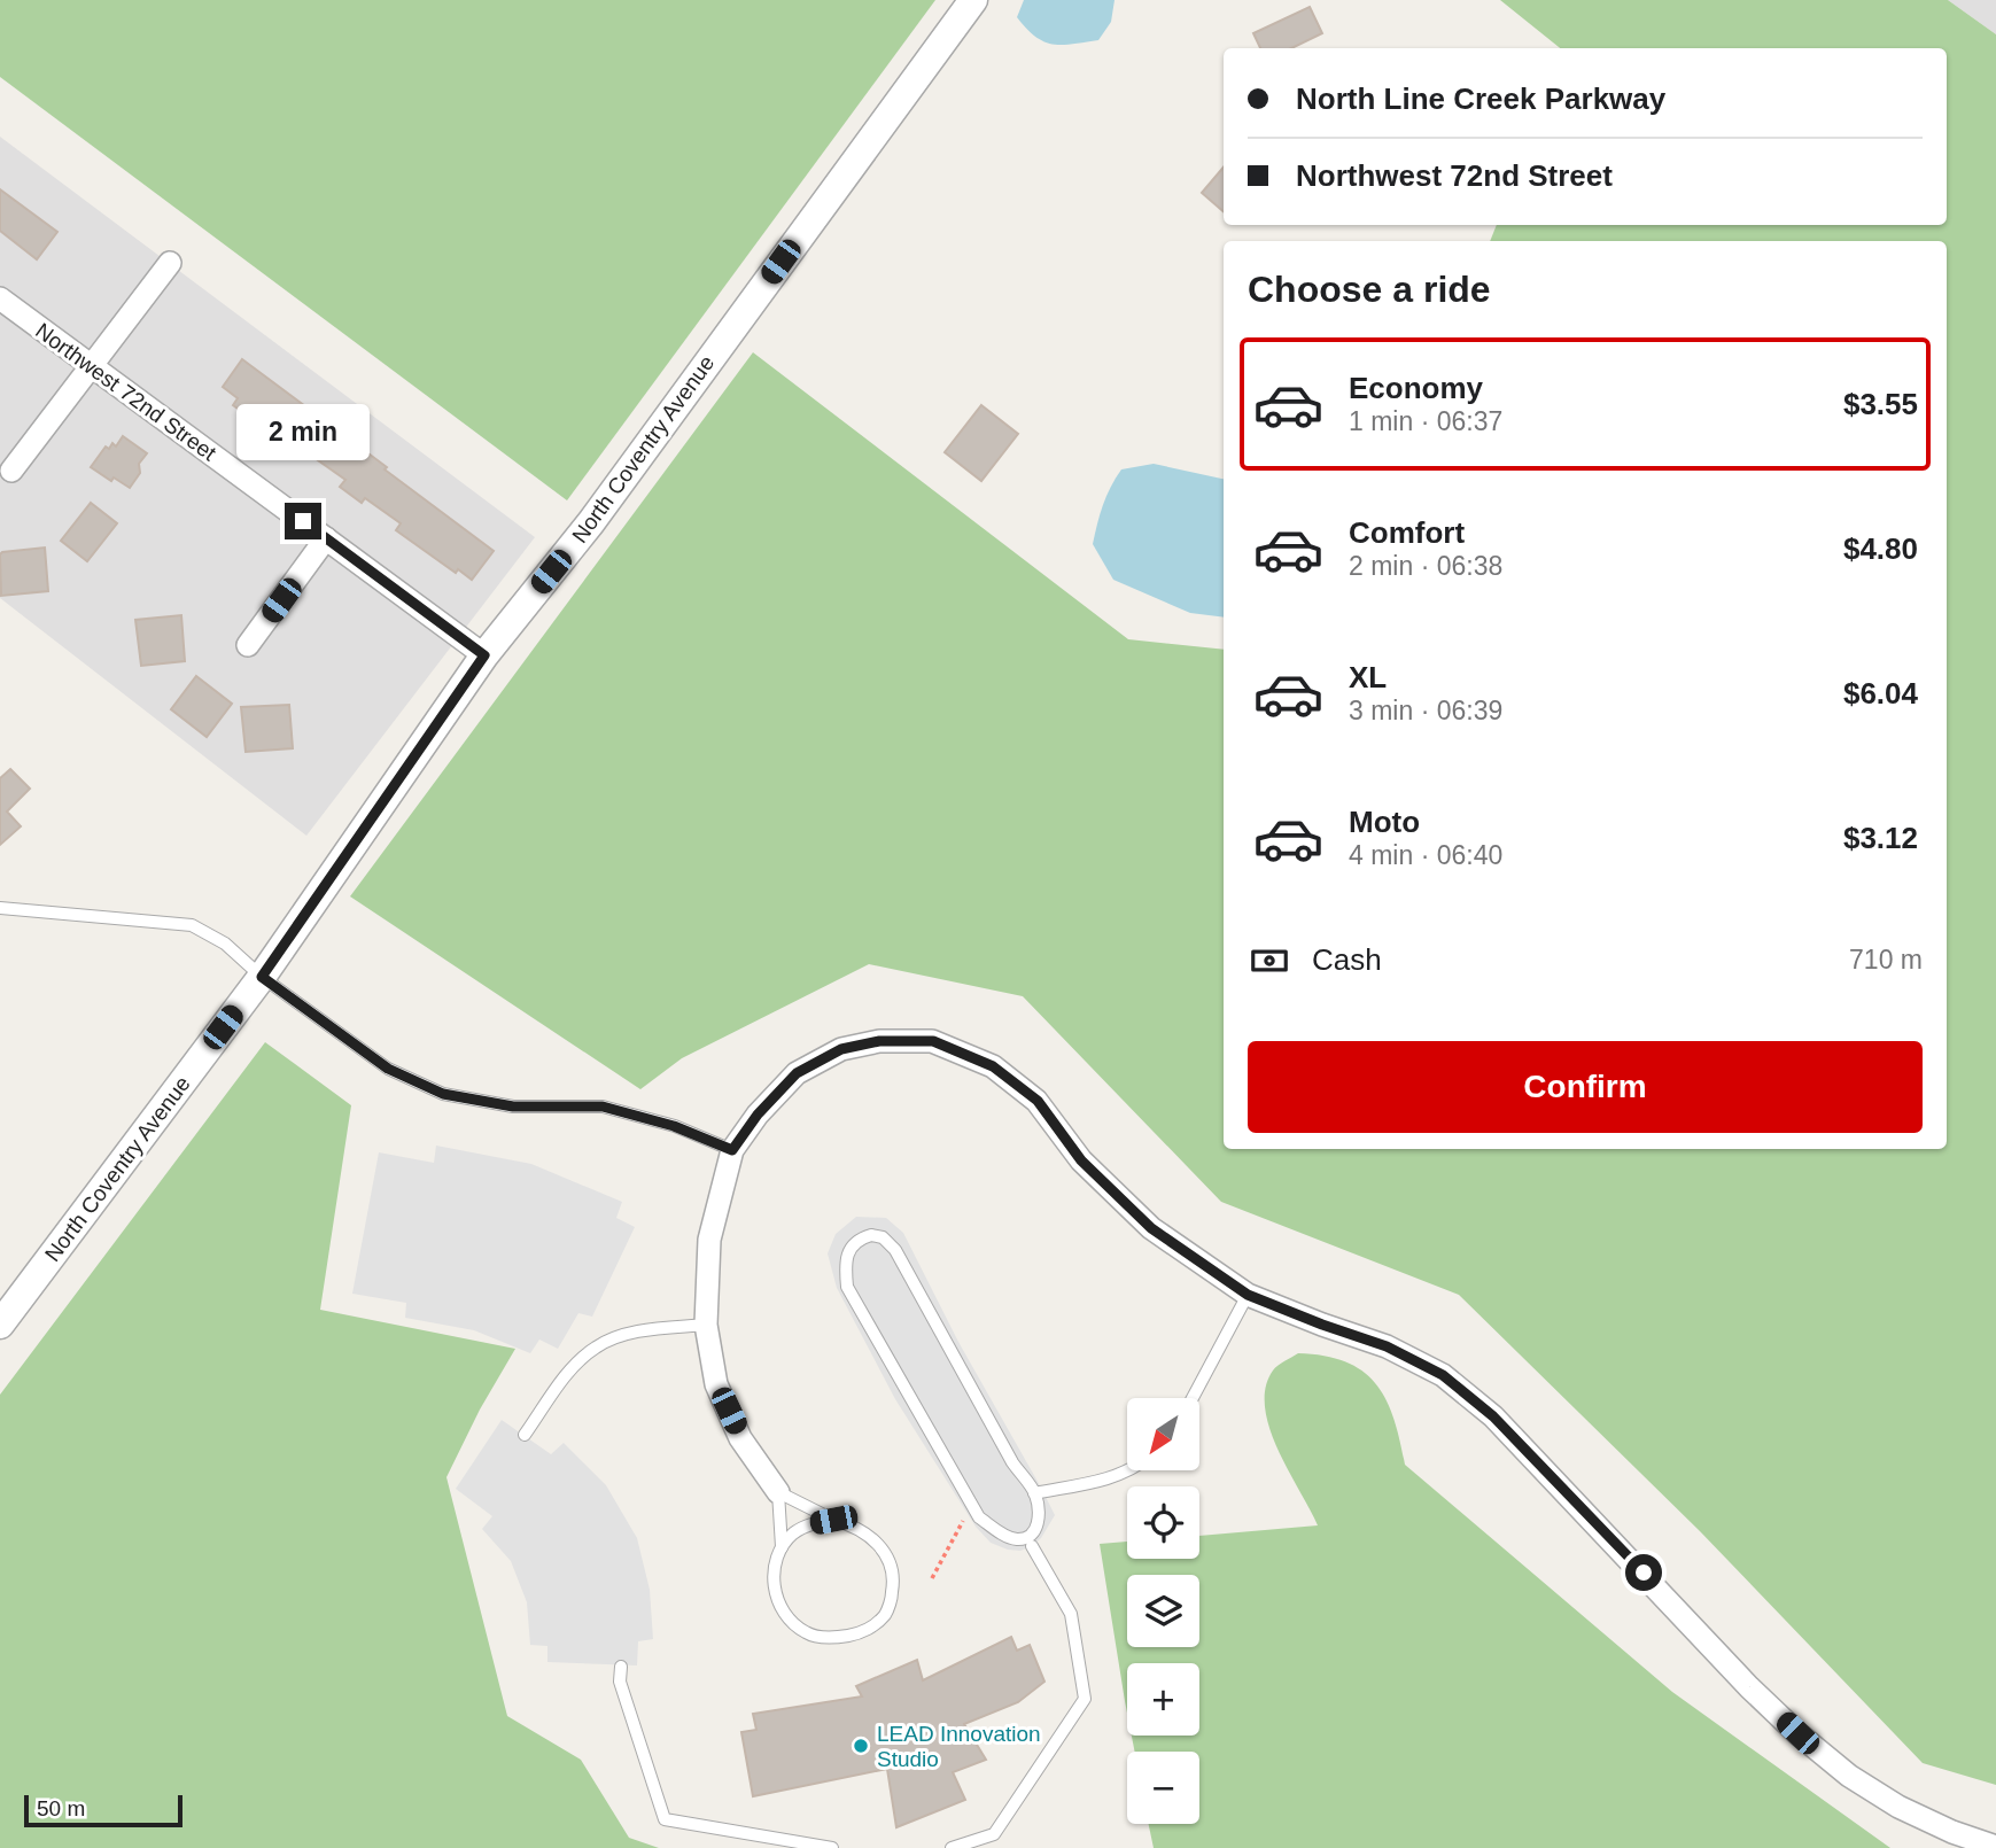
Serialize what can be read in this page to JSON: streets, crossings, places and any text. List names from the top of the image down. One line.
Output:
{"streets":{"street":["Northwest 72nd Street","North Coventry Avenue"]},"crossings":[["Northwest 72nd Street","North Coventry Avenue"]],"places":["LEAD Innovation Studio"],"scale_bar":"50 m","north":"bottom left","page":{"banner":["North Line Creek Parkway","Northwest 72nd Street"],"heading":"Choose a ride","list":[{"name":"Economy","note":"1 min · 06:37","value":"$3.55"},{"name":"Comfort","note":"2 min · 06:38","value":"$4.80"},{"name":"XL","note":"3 min · 06:39","value":"$6.04"},{"name":"Moto","note":"4 min · 06:40","value":"$3.12"}],"bubble":"2 min","pay":["Cash","710 m"],"buttons":"Confirm","map_buttons":["+","−"],"scale":"50 m"}}
